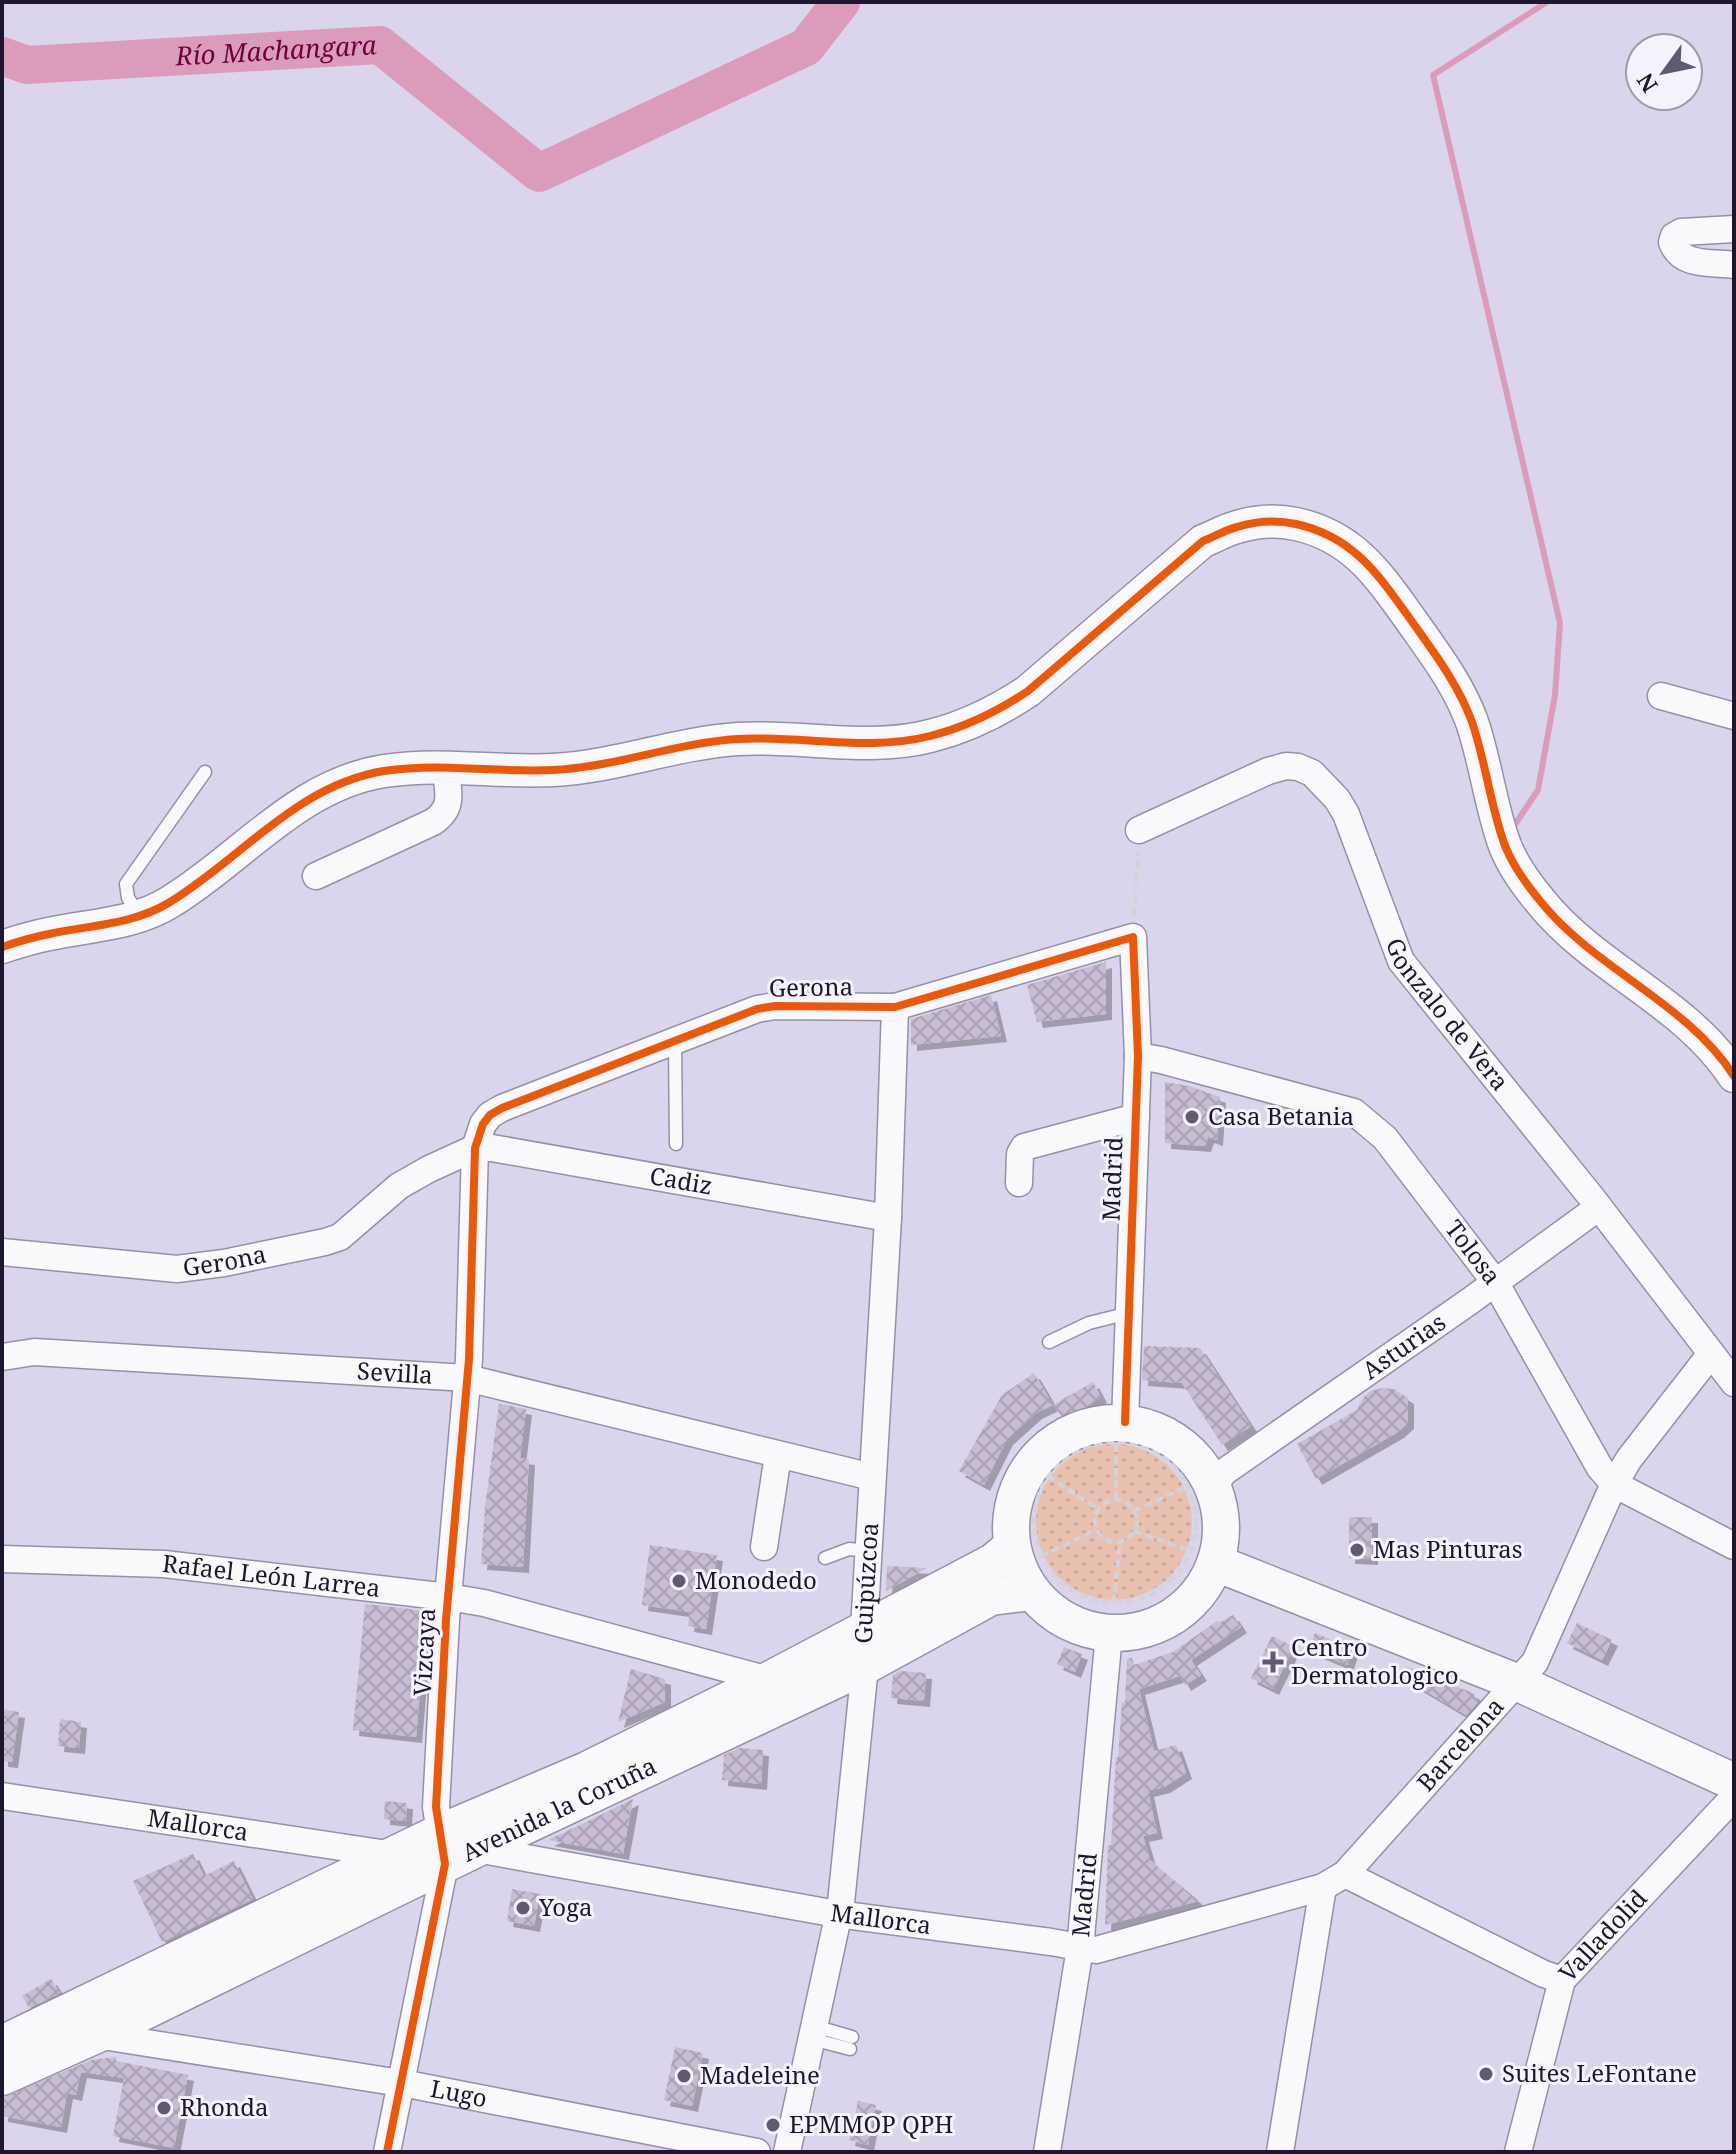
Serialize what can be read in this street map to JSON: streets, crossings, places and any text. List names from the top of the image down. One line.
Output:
{"streets":{"main road":["Avenida la Coruña"],"street":["Gerona","Gonzalo de Vera","Madrid","Cadiz","Tolosa","Asturias","Sevilla","Rafael León Larrea","Guipúzcoa","Vizcaya","Barcelona","Mallorca","Valladolid","Lugo"]},"crossings":[["Gerona","Madrid"],["Gerona","Cadiz"],["Gerona","Guipúzcoa"],["Gerona","Vizcaya"],["Gonzalo de Vera","Asturias"],["Gonzalo de Vera","Barcelona"],["Madrid","Tolosa"],["Madrid","Mallorca"],["Cadiz","Guipúzcoa"],["Cadiz","Vizcaya"],["Tolosa","Asturias"],["Tolosa","Barcelona"],["Sevilla","Guipúzcoa"],["Sevilla","Vizcaya"],["Rafael León Larrea","Vizcaya"],["Rafael León Larrea","Avenida la Coruña"],["Guipúzcoa","Avenida la Coruña"],["Guipúzcoa","Mallorca"],["Vizcaya","Avenida la Coruña"],["Vizcaya","Mallorca"],["Vizcaya","Lugo"],["Barcelona","Mallorca"],["Avenida la Coruña","Mallorca"],["Avenida la Coruña","Lugo"]],"water":["Río Machangara"],"places":{"other":["Casa Betania","Mas Pinturas","Monodedo","Yoga","Suites LeFontane","Madeleine","Rhonda","EPMMOP QPH"],"health":["Centro Dermatologico"]},"north":"bottom left"}
